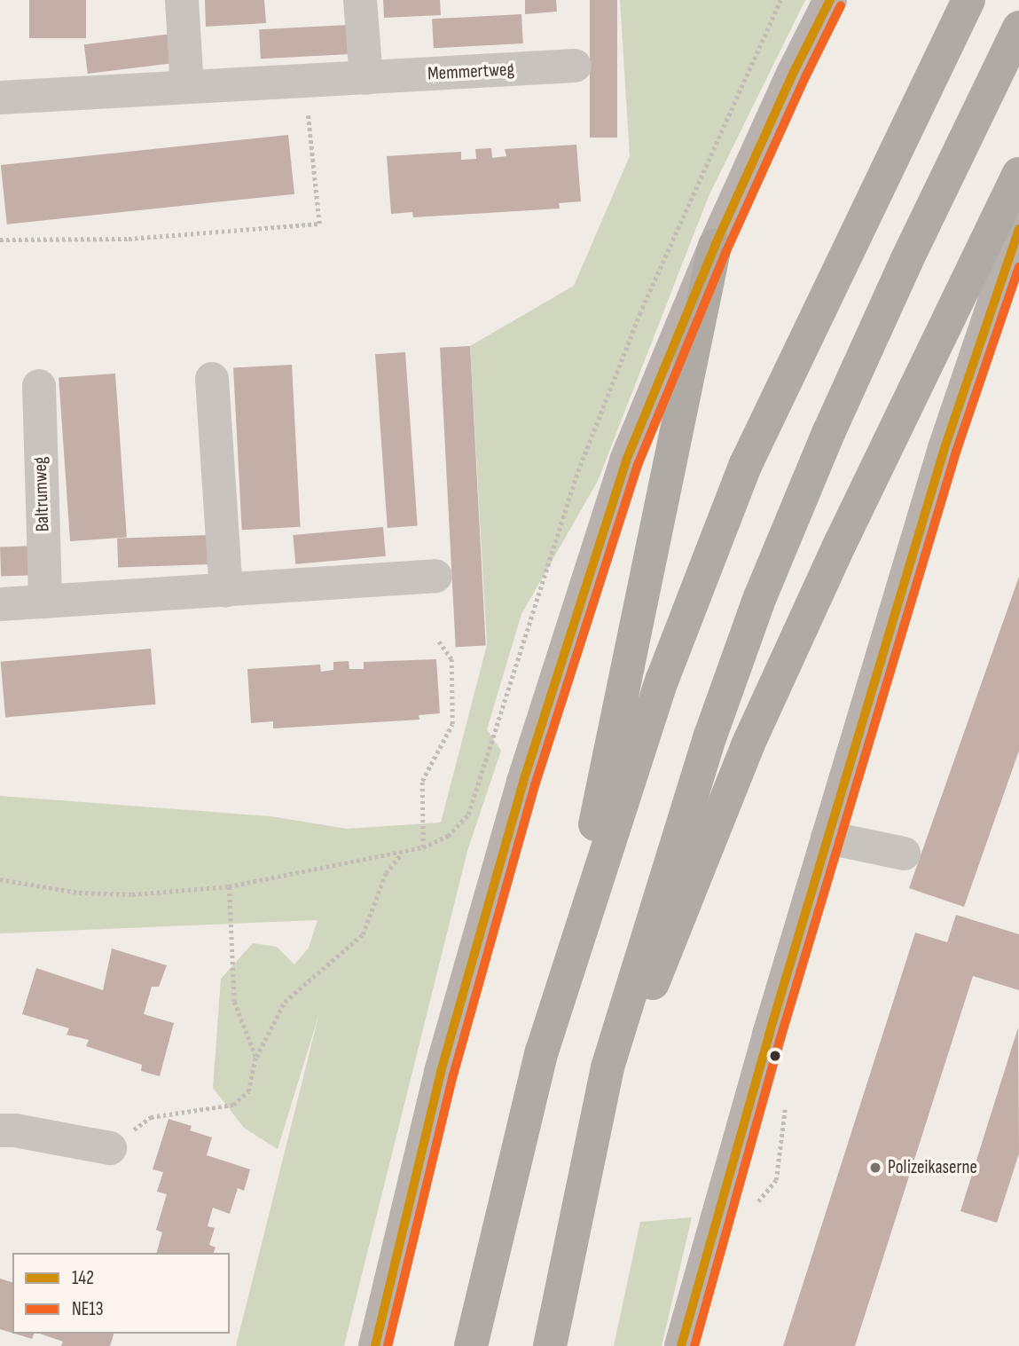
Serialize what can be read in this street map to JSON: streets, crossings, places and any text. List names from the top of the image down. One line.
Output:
{"streets":{"street":["Memmertweg","Baltrumweg"]},"places":["Polizeikaserne"],"lines":["transit line 142","transit line NE13"],"legend":["142","NE13"]}
